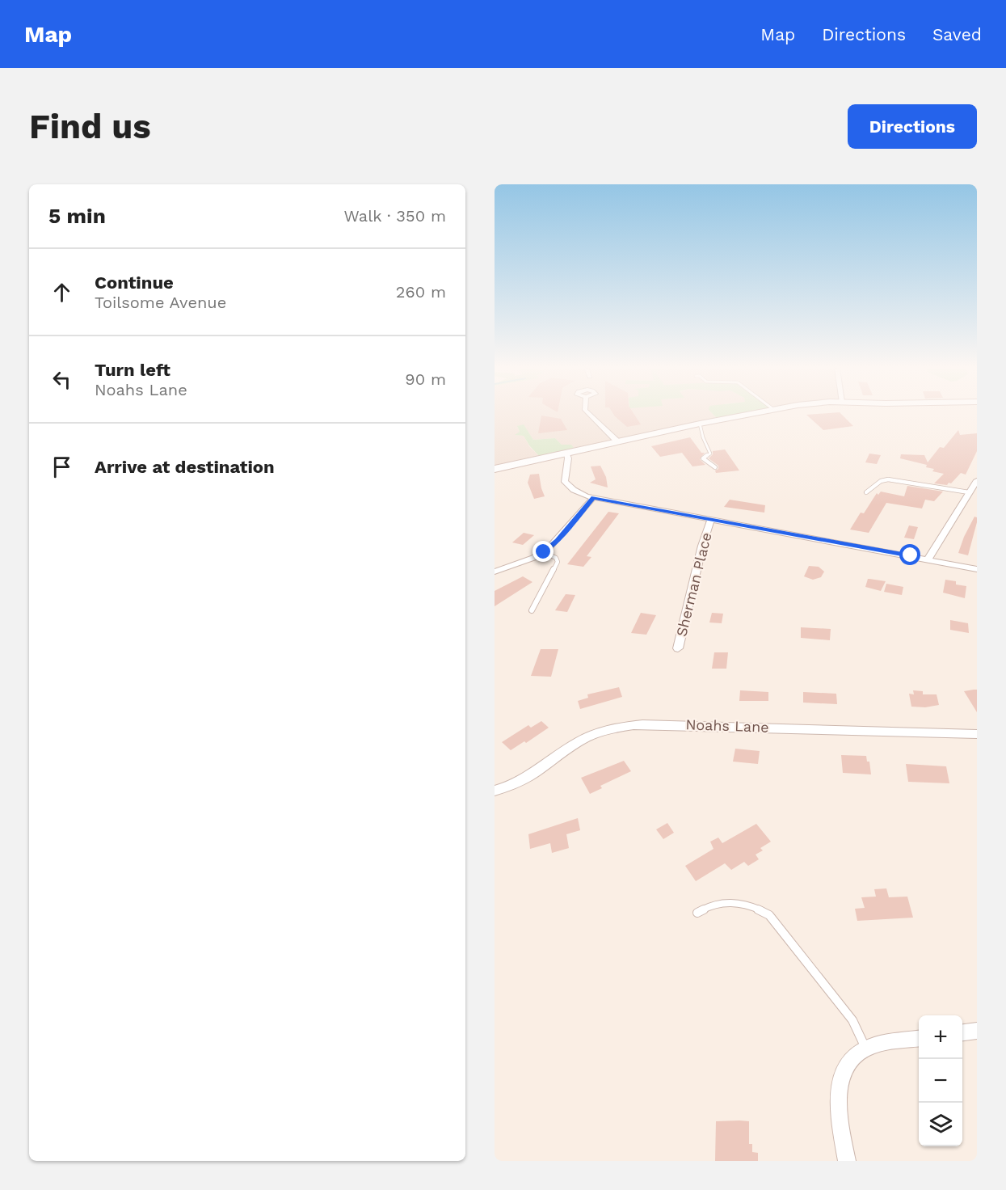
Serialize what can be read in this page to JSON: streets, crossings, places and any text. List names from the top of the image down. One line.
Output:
{"streets":{"street":["Sherman Place","Noahs Lane"]},"page":{"header":"Map","nav":["Map","Directions","Saved"],"buttons":"Directions","title":"Find us","heading":["5 min","Walk · 350 m"],"list":[["Continue","Toilsome Avenue","260 m"],["Turn left","Noahs Lane","90 m"],"Arrive at destination"],"map_buttons":["+","−"]}}
